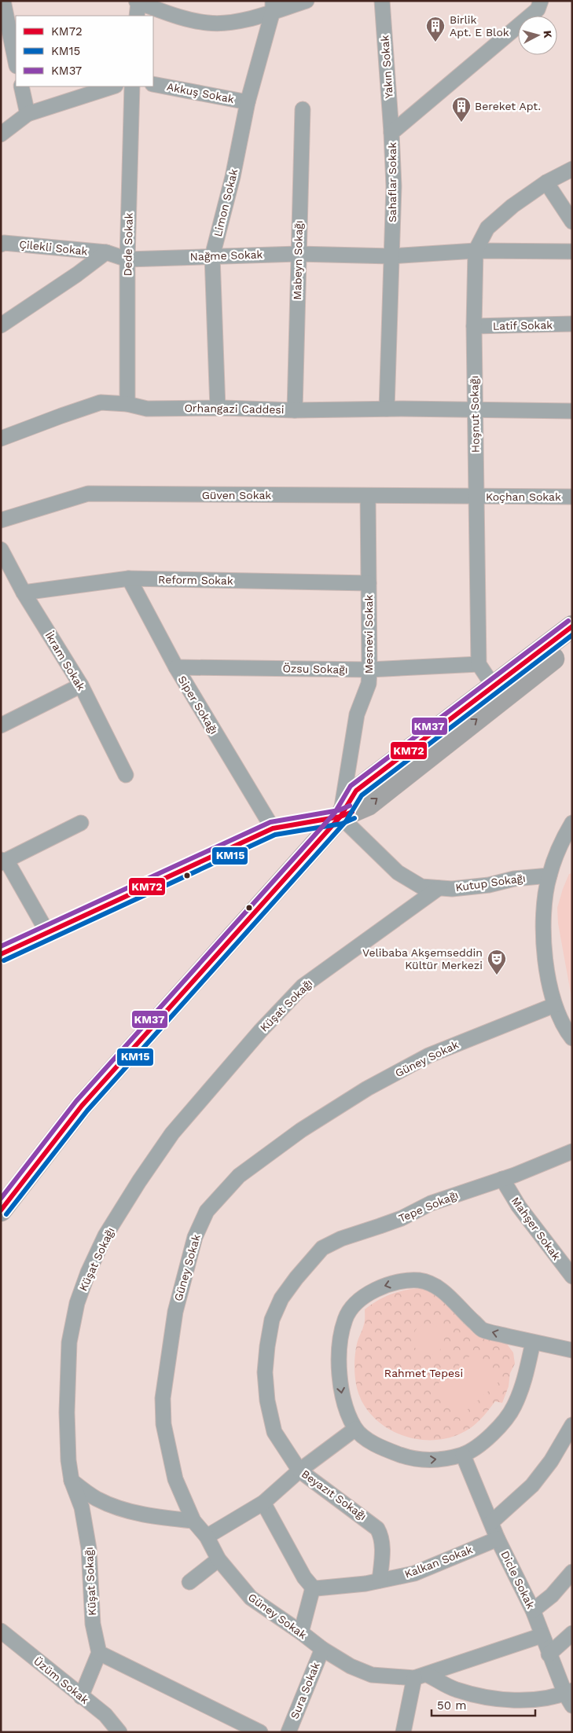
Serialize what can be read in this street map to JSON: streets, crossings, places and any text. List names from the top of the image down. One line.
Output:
{"streets":{"street":["Yakın Sokak","Akkuş Sokak","Sahaflar Sokak","Limon Sokak","Dede Sokak","Çilekli Sokak","Nağme Sokak","Mabeyn Sokağı","Latif Sokak","Orhangazi Caddesi","Hoşnut Sokağı","Güven Sokak","Koçhan Sokak","Reform Sokak","Mesnevi Sokak","İkram Sokak","Özsu Sokağı","Siper Sokağı","Kutup Sokağı","Küşat Sokağı","Güney Sokak","Tepe Sokağı","Mahşer Sokak","Beyazıt Sokağı","Kalkan Sokak","Dicle Sokak","Üzüm Sokak","Sura Sokak"]},"crossings":[["Yakın Sokak","Sahaflar Sokak"],["Akkuş Sokak","Limon Sokak"],["Sahaflar Sokak","Nağme Sokak"],["Sahaflar Sokak","Orhangazi Caddesi"],["Limon Sokak","Nağme Sokak"],["Limon Sokak","Orhangazi Caddesi"],["Dede Sokak","Nağme Sokak"],["Dede Sokak","Orhangazi Caddesi"],["Çilekli Sokak","Nağme Sokak"],["Nağme Sokak","Mabeyn Sokağı"],["Nağme Sokak","Hoşnut Sokağı"],["Mabeyn Sokağı","Orhangazi Caddesi"],["Latif Sokak","Hoşnut Sokağı"],["Orhangazi Caddesi","Hoşnut Sokağı"],["Hoşnut Sokağı","Güven Sokak"],["Hoşnut Sokağı","Koçhan Sokak"],["Hoşnut Sokağı","Özsu Sokağı"],["Güven Sokak","Koçhan Sokak"],["Güven Sokak","Mesnevi Sokak"],["Reform Sokak","Mesnevi Sokak"],["Reform Sokak","İkram Sokak"],["Reform Sokak","Siper Sokağı"],["Mesnevi Sokak","Özsu Sokağı"],["Mesnevi Sokak","Kutup Sokağı"],["Özsu Sokağı","Siper Sokağı"],["Kutup Sokağı","Küşat Sokağı"],["Güney Sokak","Sura Sokak"],["Tepe Sokağı","Mahşer Sokak"],["Tepe Sokağı","Beyazıt Sokağı"],["Beyazıt Sokağı","Kalkan Sokak"],["Kalkan Sokak","Dicle Sokak"]],"parks":["Rahmet Tepesi"],"places":{"building":["Birlik Apt. E Blok","Bereket Apt."],"theatre":["Velibaba Akşemseddin Kültür Merkezi"]},"lines":["transit line KM37","transit line KM72","transit line KM15"],"legend":["KM72","KM15","KM37"],"scale_bar":"50 m","north":"right"}
